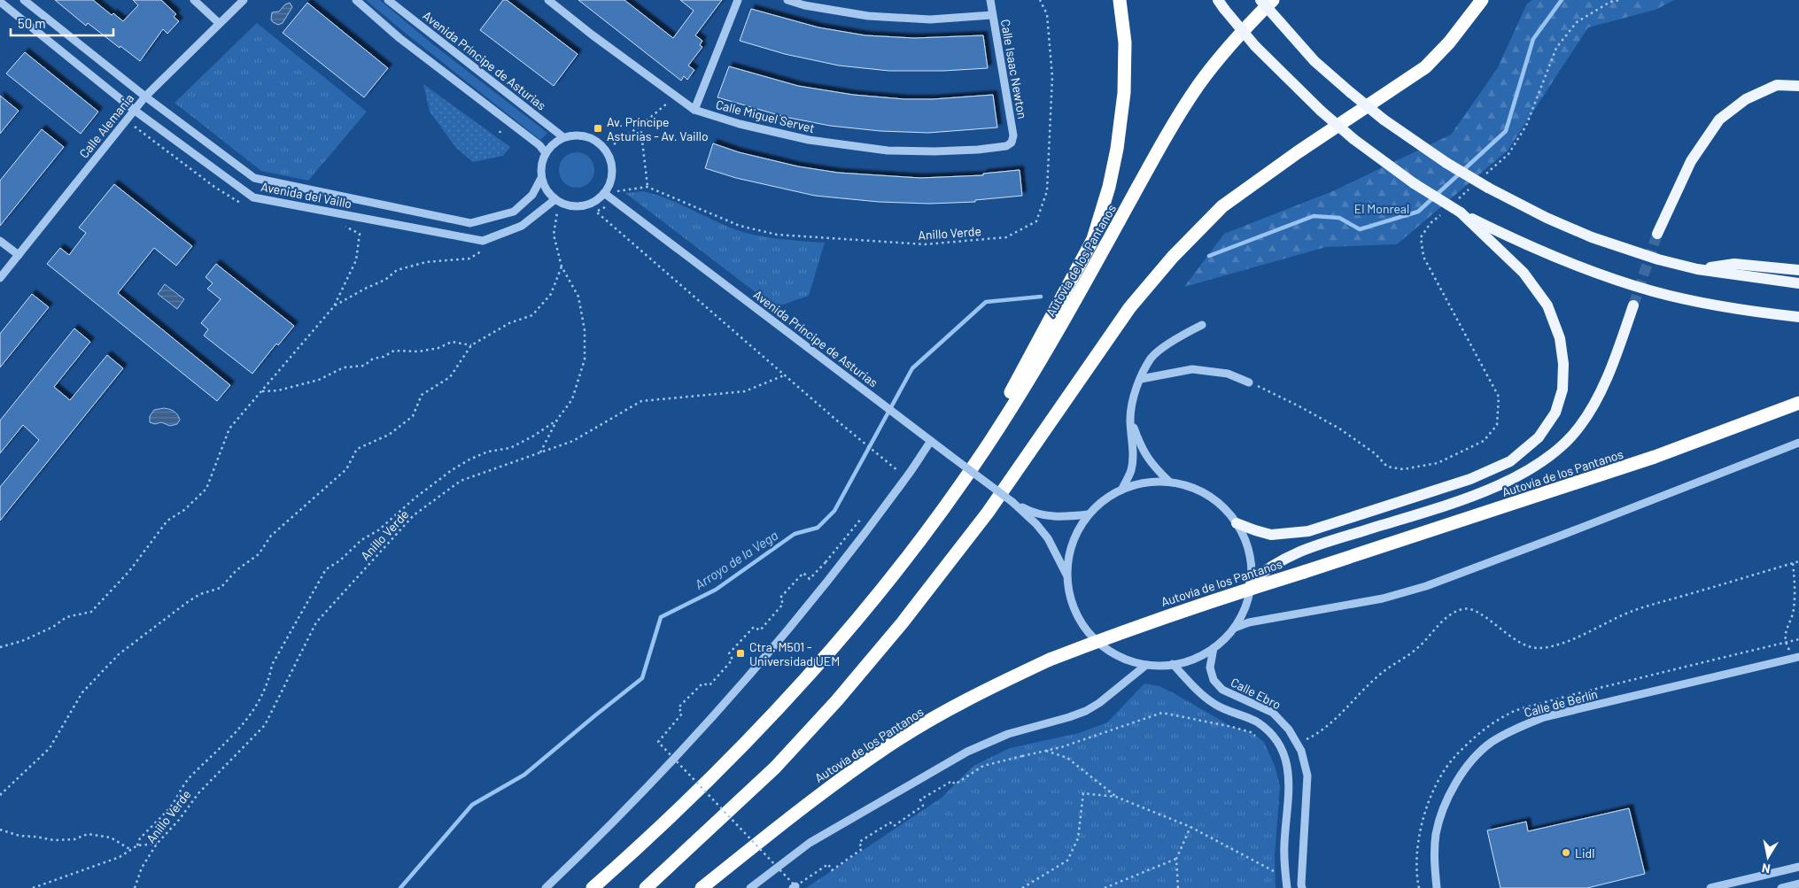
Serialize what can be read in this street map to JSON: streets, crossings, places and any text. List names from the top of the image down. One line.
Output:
{"streets":{"highway":["Autovía de los Pantanos"],"street":["Avenida Príncipe de Asturias","Calle Isaac Newton","Calle Miguel Servet","Calle Alemania","Avenida del Vaillo","Calle Ebro","Calle de Berlín"],"path":["Anillo Verde"]},"crossings":[["Avenida Príncipe de Asturias","Avenida del Vaillo"],["Calle Isaac Newton","Calle Miguel Servet"],["Calle Alemania","Avenida del Vaillo"]],"water":["Arroyo de la Vega"],"parks":["El Monreal"],"places":{"transit":["Av. Príncipe Asturias - Av. Vaillo","Ctra. M501 - Universidad UEM"],"other":["Lidl"]},"scale_bar":"50 m","north":"bottom"}
